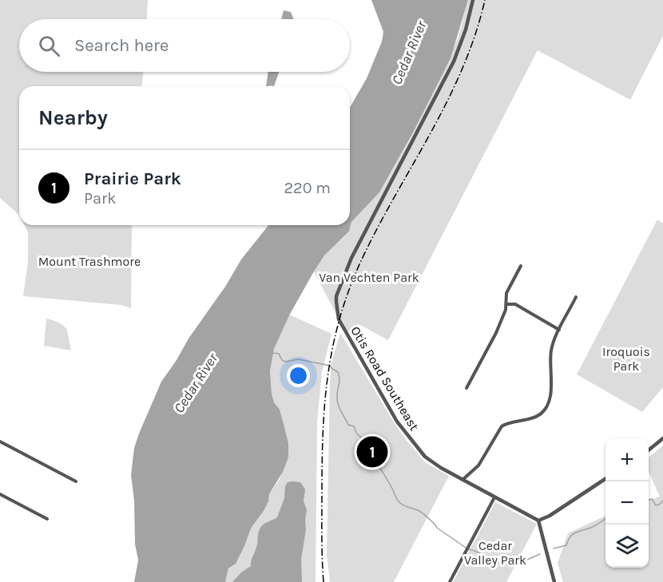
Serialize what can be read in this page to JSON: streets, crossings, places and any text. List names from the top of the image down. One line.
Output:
{"streets":{"street":["Otis Road Southeast"]},"water":["Cedar River"],"parks":["Mount Trashmore","Van Vechten Park","Iroquois Park","Cedar Valley Park"],"page":{"search":"Search here","heading":"Nearby","list":[{"mark":"1","name":"Prairie Park","note":"Park","value":"220 m"}],"pins":"1","map_buttons":["+","−"]}}
